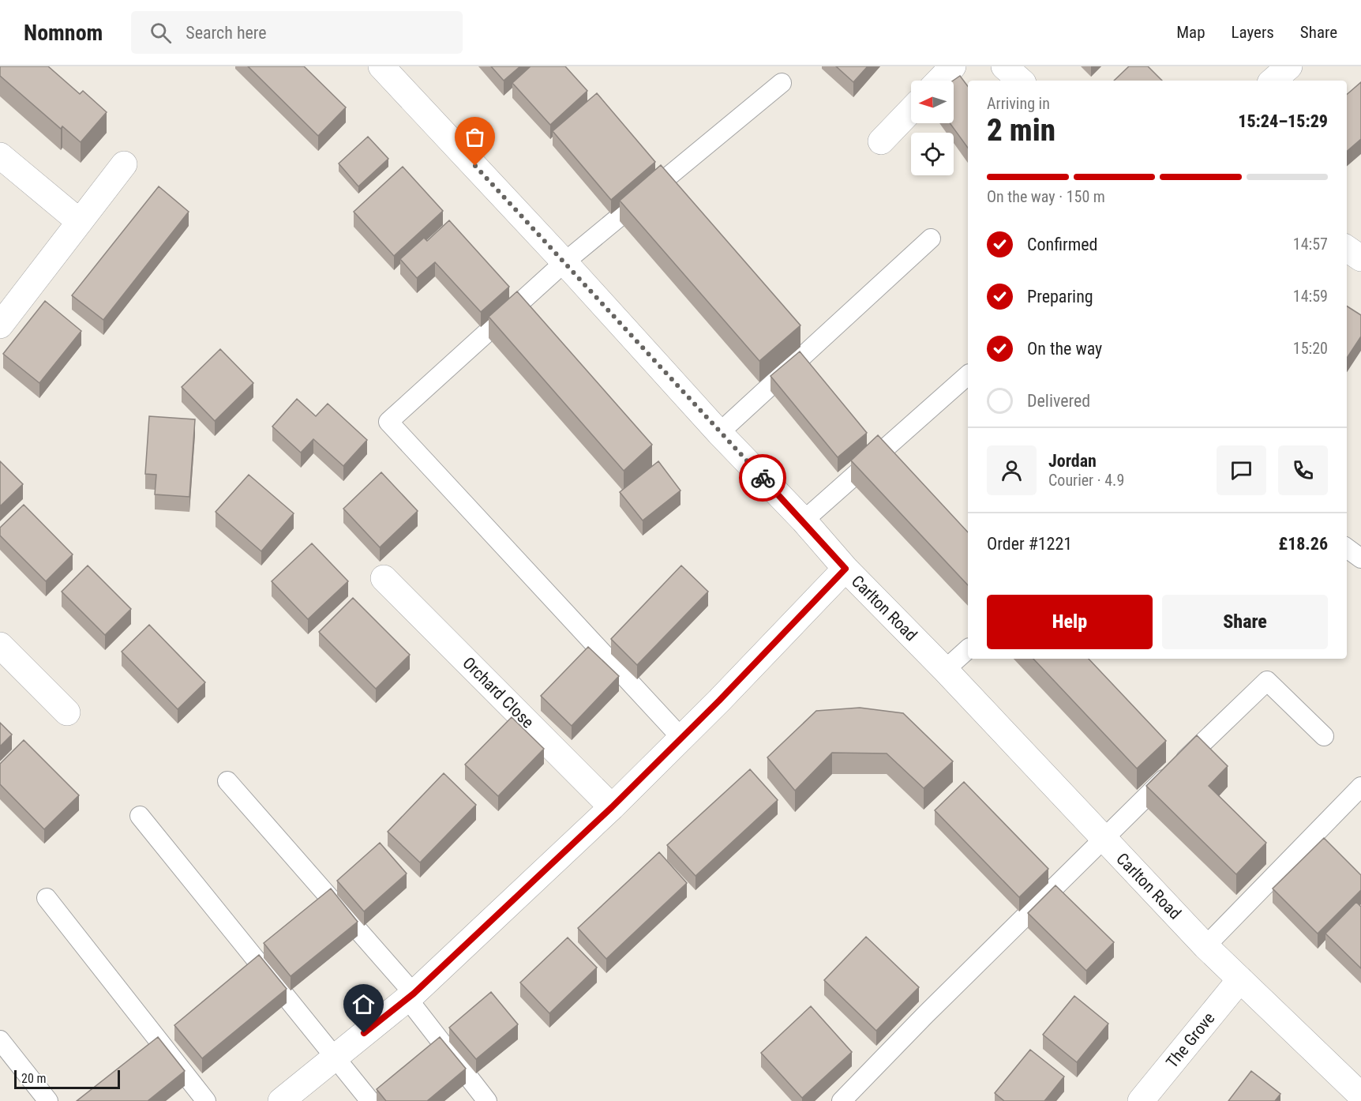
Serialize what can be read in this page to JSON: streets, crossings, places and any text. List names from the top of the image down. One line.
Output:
{"streets":{"street":["Carlton Road","Orchard Close","The Grove"]},"crossings":[["Carlton Road","The Grove"]],"scale_bar":"20 m","north":"left","page":{"header":"Nomnom","search":"Search here","nav":["Map","Layers","Share"],"heading":["2 min","Arriving in","15:24–15:29"],"panel":["Jordan","Courier · 4.9","Order #1221","£18.26"],"bar":"On the way · 150 m","list":[["Confirmed","14:57"],["Preparing","14:59"],["On the way","15:20"],"Delivered"],"buttons":["Help","Share"],"scale":"20 m"}}
